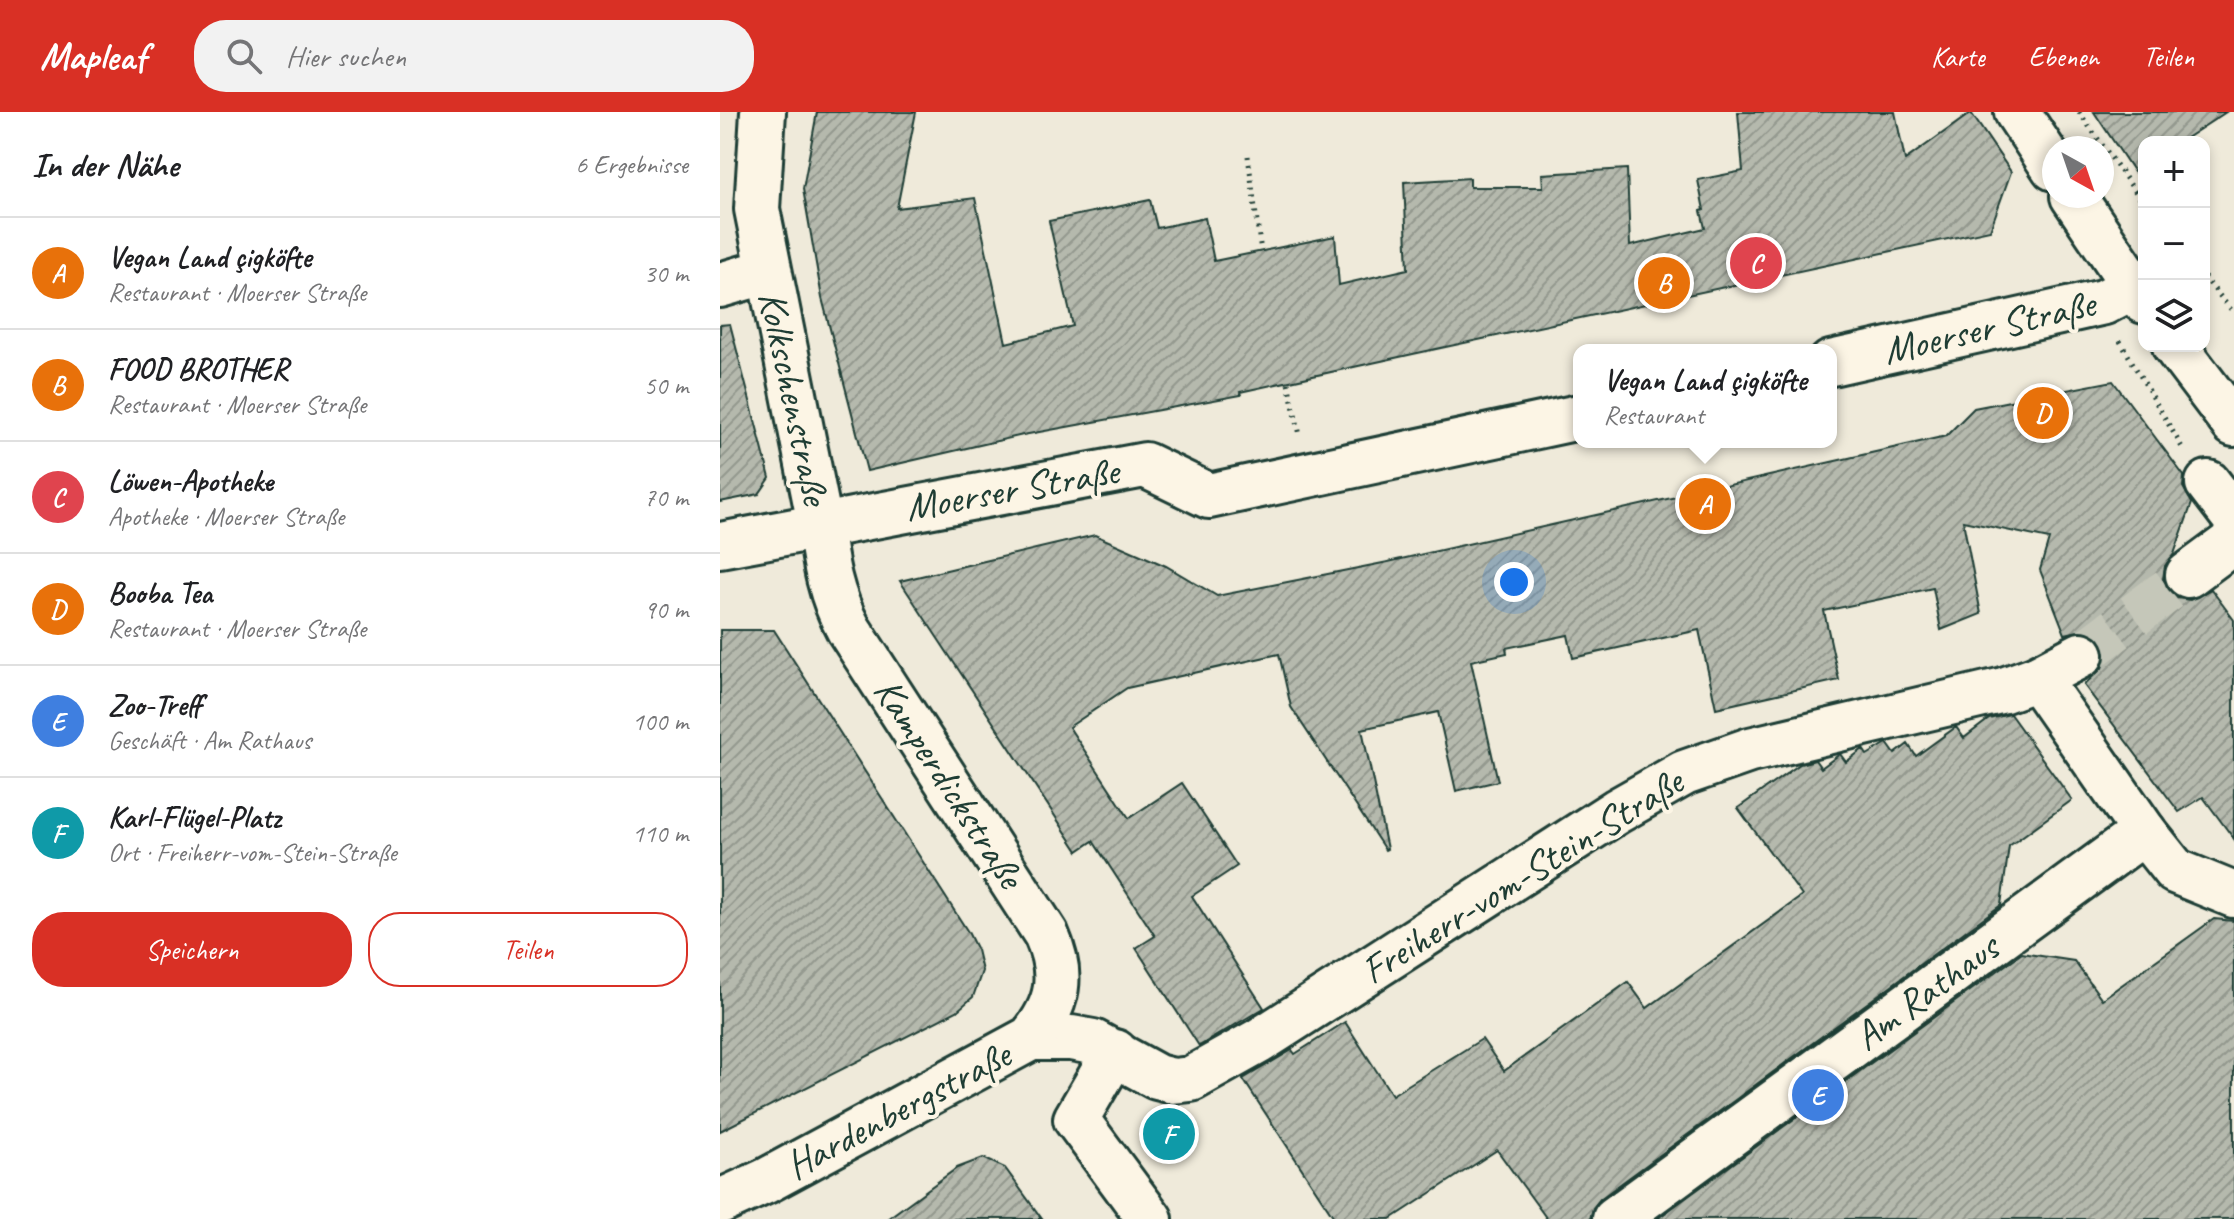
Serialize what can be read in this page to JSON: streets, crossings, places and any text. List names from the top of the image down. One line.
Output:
{"streets":{"street":["Moerser Straße","Kolkschenstraße","Kamperdickstraße","Freiherr-vom-Stein-Straße","Am Rathaus","Hardenbergstraße"]},"crossings":[["Moerser Straße","Kolkschenstraße"],["Moerser Straße","Kamperdickstraße"],["Kolkschenstraße","Kamperdickstraße"],["Kamperdickstraße","Freiherr-vom-Stein-Straße"],["Kamperdickstraße","Hardenbergstraße"],["Freiherr-vom-Stein-Straße","Hardenbergstraße"]],"north":"bottom right","page":{"header":"Mapleaf","search":"Hier suchen","nav":["Karte","Ebenen","Teilen"],"heading":["In der Nähe","6 Ergebnisse"],"map_buttons":["+","−"],"list":[{"mark":"A","name":"Vegan Land çigköfte","note":"Restaurant · Moerser Straße","value":"30 m"},{"mark":"B","name":"FOOD BROTHER","note":"Restaurant · Moerser Straße","value":"50 m"},{"mark":"C","name":"Löwen-Apotheke","note":"Apotheke · Moerser Straße","value":"70 m"},{"mark":"D","name":"Booba Tea","note":"Restaurant · Moerser Straße","value":"90 m"},{"mark":"E","name":"Zoo-Treff","note":"Geschäft · Am Rathaus","value":"100 m"},{"mark":"F","name":"Karl-Flügel-Platz","note":"Ort · Freiherr-vom-Stein-Straße","value":"110 m"}],"pins":["C","B","D","A","E","F"],"popup":["Vegan Land çigköfte","Restaurant"],"buttons":["Speichern","Teilen"]}}
